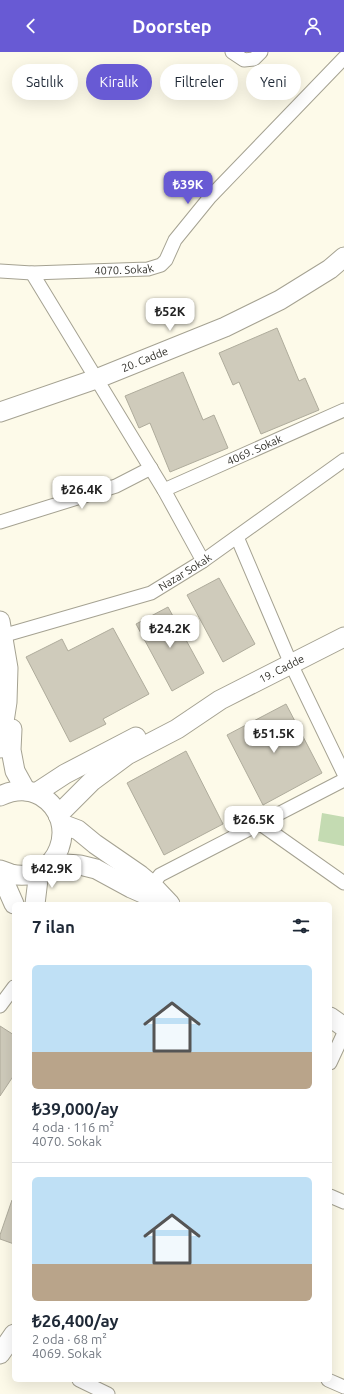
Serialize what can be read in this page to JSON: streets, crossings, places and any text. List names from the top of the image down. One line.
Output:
{"streets":{"street":["4070. Sokak","20. Cadde","4069. Sokak","Nazar Sokak","19. Cadde"]},"page":{"header":"Doorstep","chip":["Satılık","Kiralık","Filtreler","Yeni"],"price":["₺39K","₺52K","₺26.4K","₺24.2K","₺51.5K","₺26.5K","₺42.9K"],"heading":"7 ilan","list":[{"name":"₺39,000/ay","note":"4 oda · 116 m² · 4070. Sokak"},{"name":"₺26,400/ay","note":"2 oda · 68 m² · 4069. Sokak"}]}}
